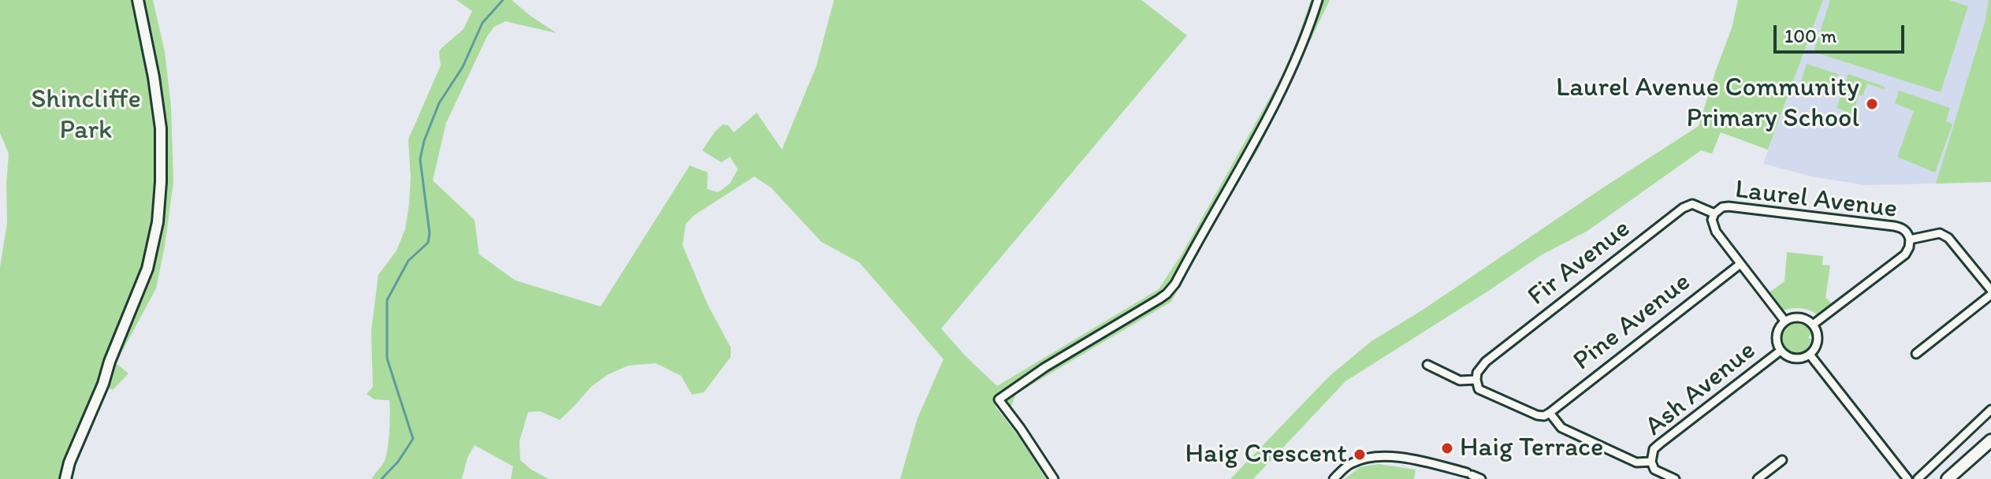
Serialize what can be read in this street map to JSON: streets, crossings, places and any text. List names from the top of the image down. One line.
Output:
{"streets":{"street":["Laurel Avenue","Fir Avenue","Pine Avenue","Ash Avenue"]},"crossings":[["Laurel Avenue","Fir Avenue"]],"parks":["Shincliffe Park"],"places":["Laurel Avenue Community Primary School","Haig Terrace","Haig Crescent"],"scale_bar":"100 m"}
